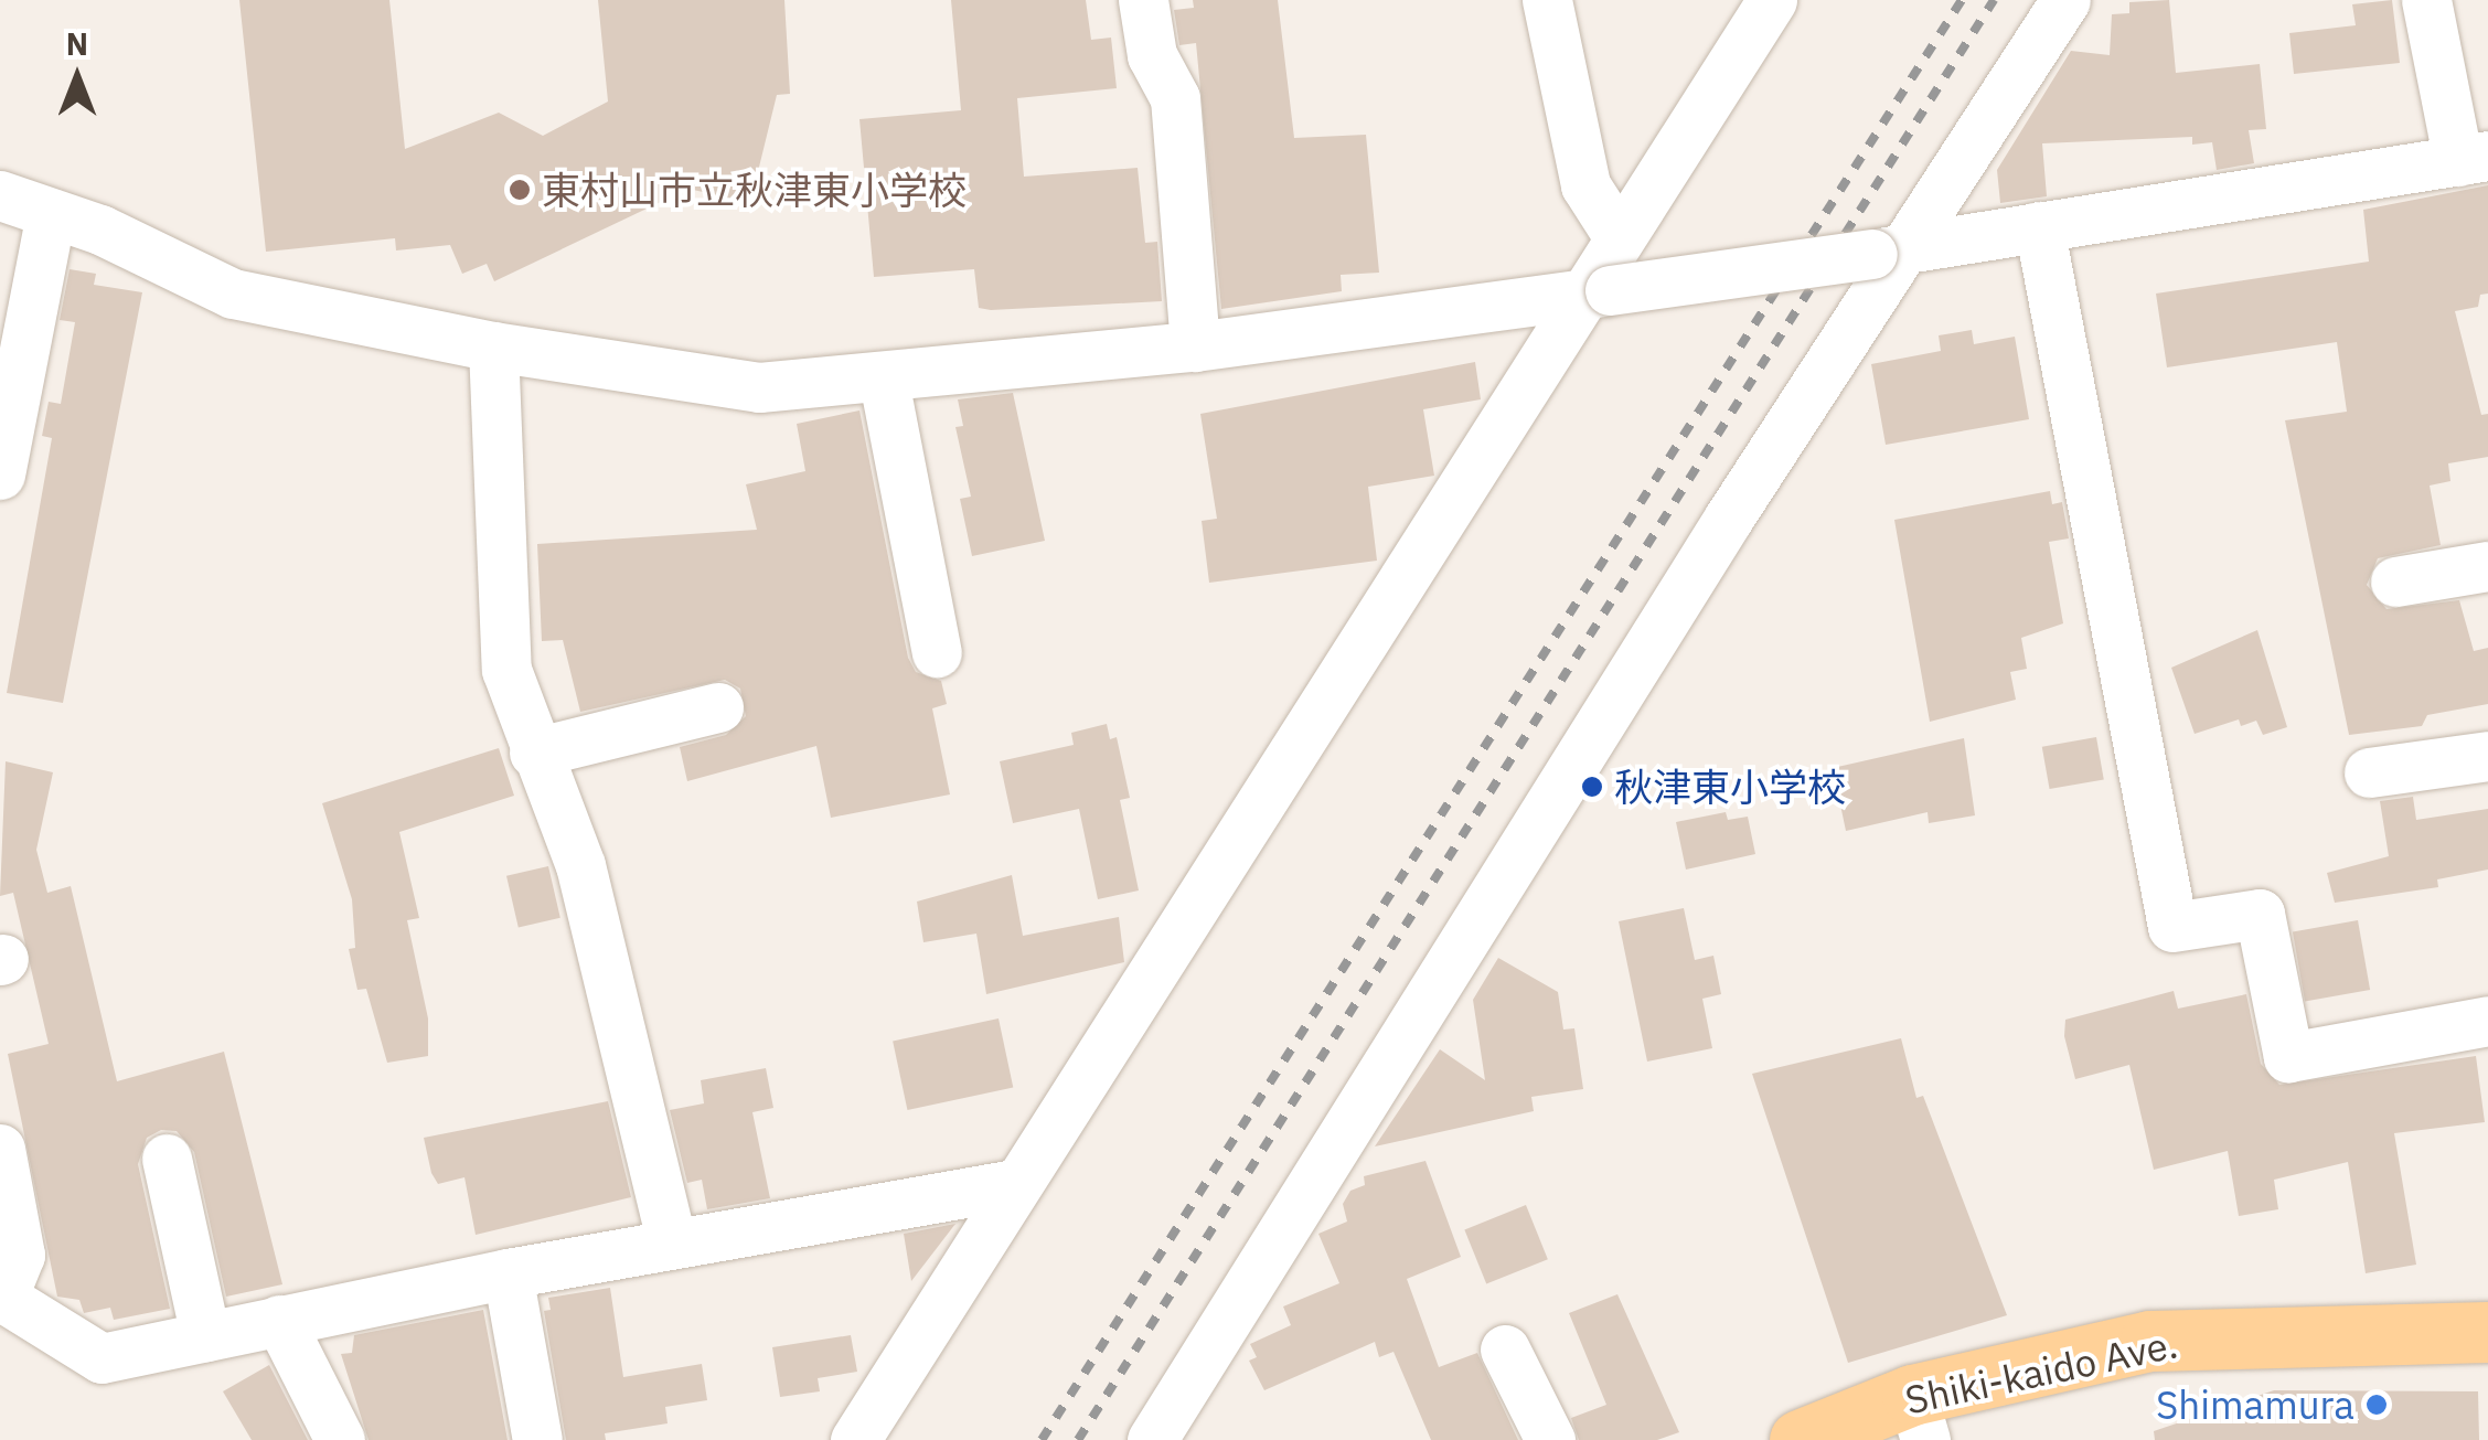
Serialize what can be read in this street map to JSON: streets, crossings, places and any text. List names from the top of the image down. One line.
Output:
{"streets":{"main road":["Shiki-kaido Ave."]},"places":["東村山市立秋津東小学校","秋津東小学校","Shimamura"],"north":"top"}
